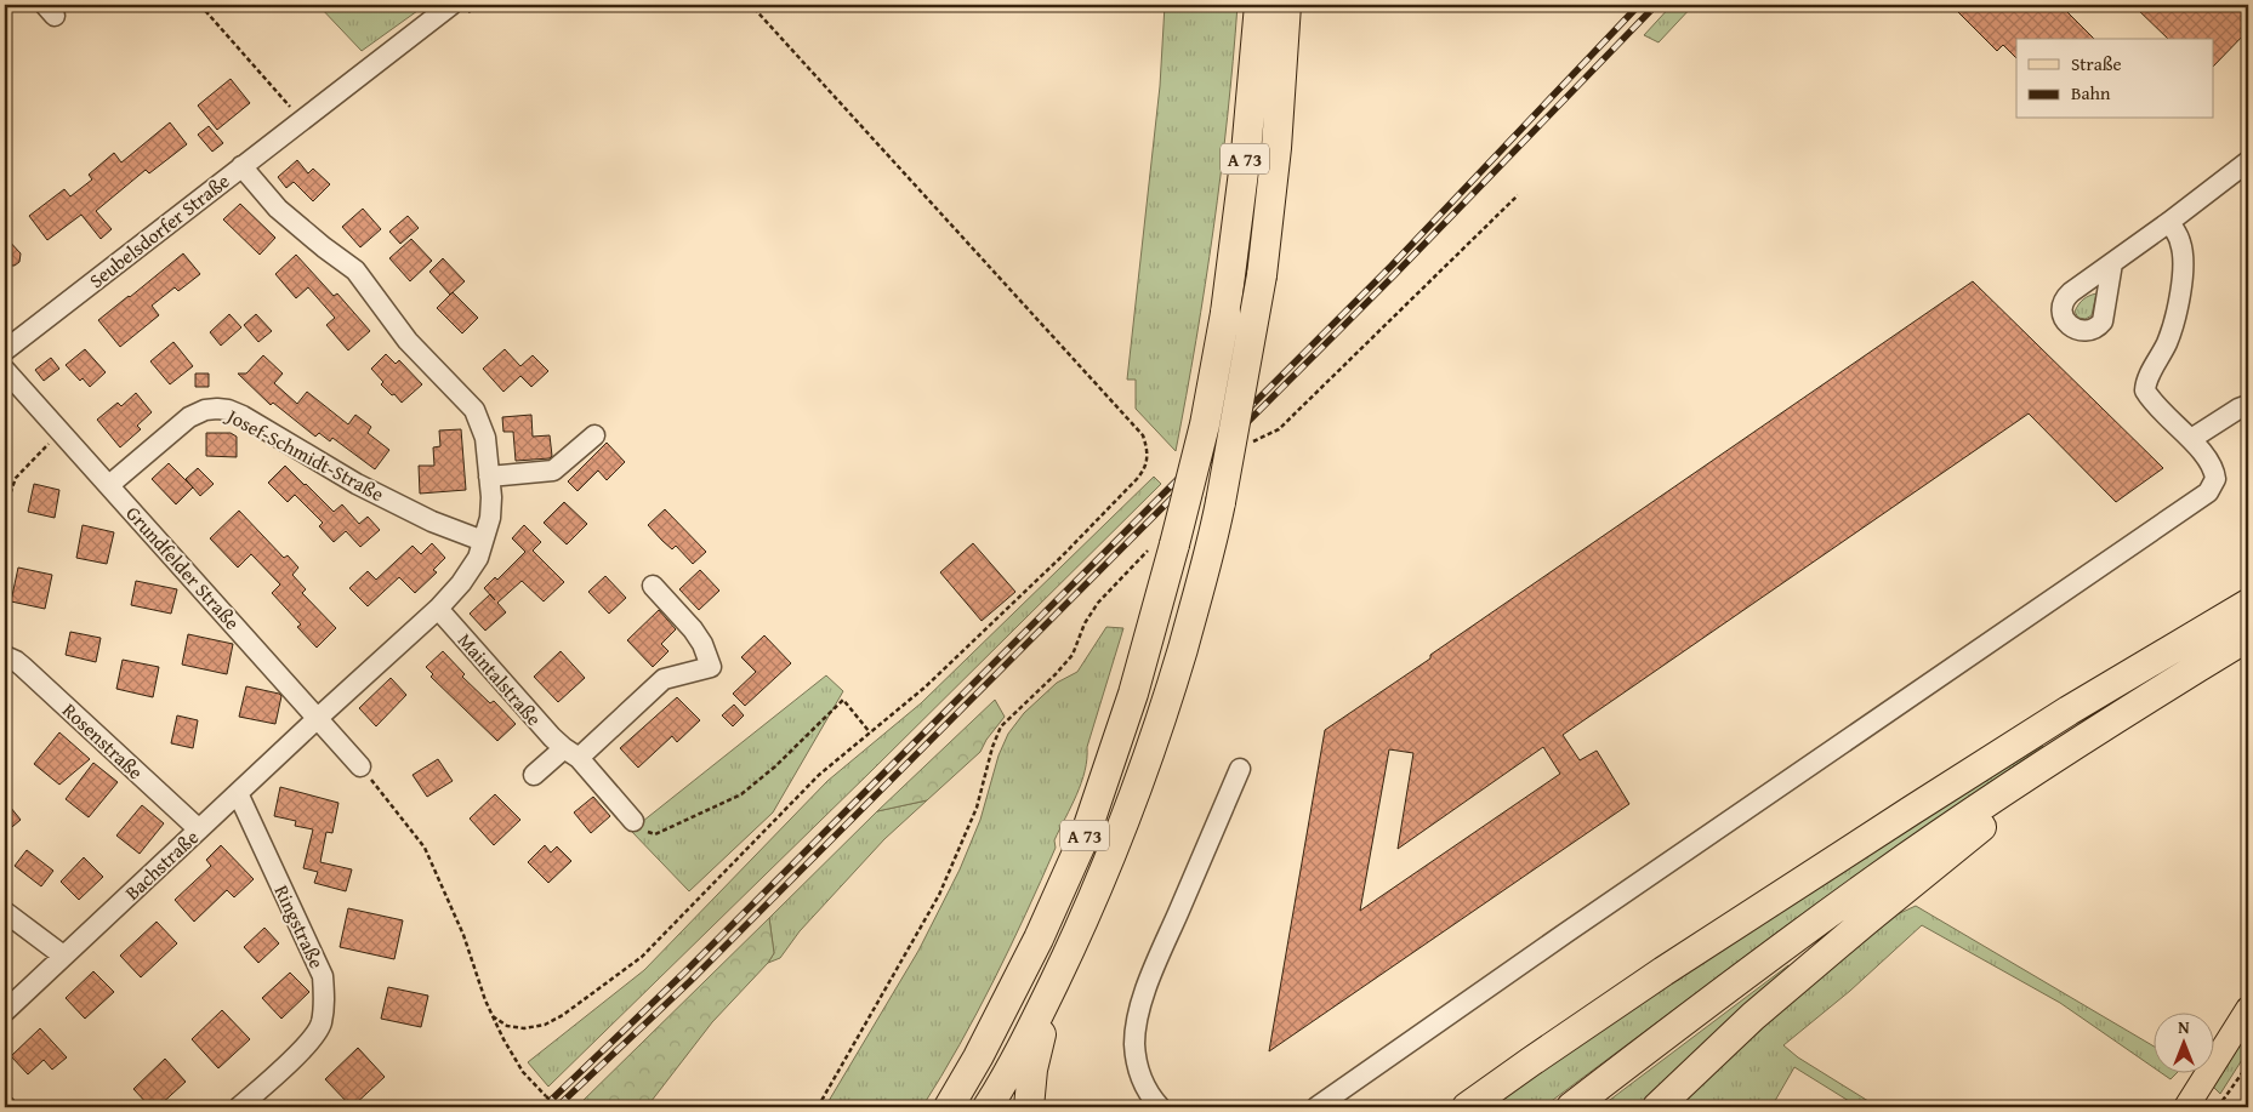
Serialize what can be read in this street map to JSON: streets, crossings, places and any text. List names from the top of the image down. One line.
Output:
{"streets":{"highway":["A 73"],"street":["Seubelsdorfer Straße","Josef-Schmidt-Straße","Grundfelder Straße","Maintalstraße","Rosenstraße","Bachstraße","Ringstraße"]},"crossings":[["Seubelsdorfer Straße","Bachstraße"],["Josef-Schmidt-Straße","Grundfelder Straße"],["Josef-Schmidt-Straße","Bachstraße"],["Grundfelder Straße","Bachstraße"],["Maintalstraße","Bachstraße"],["Rosenstraße","Bachstraße"],["Bachstraße","Ringstraße"]],"legend":["Straße","Bahn"],"north":"top"}
